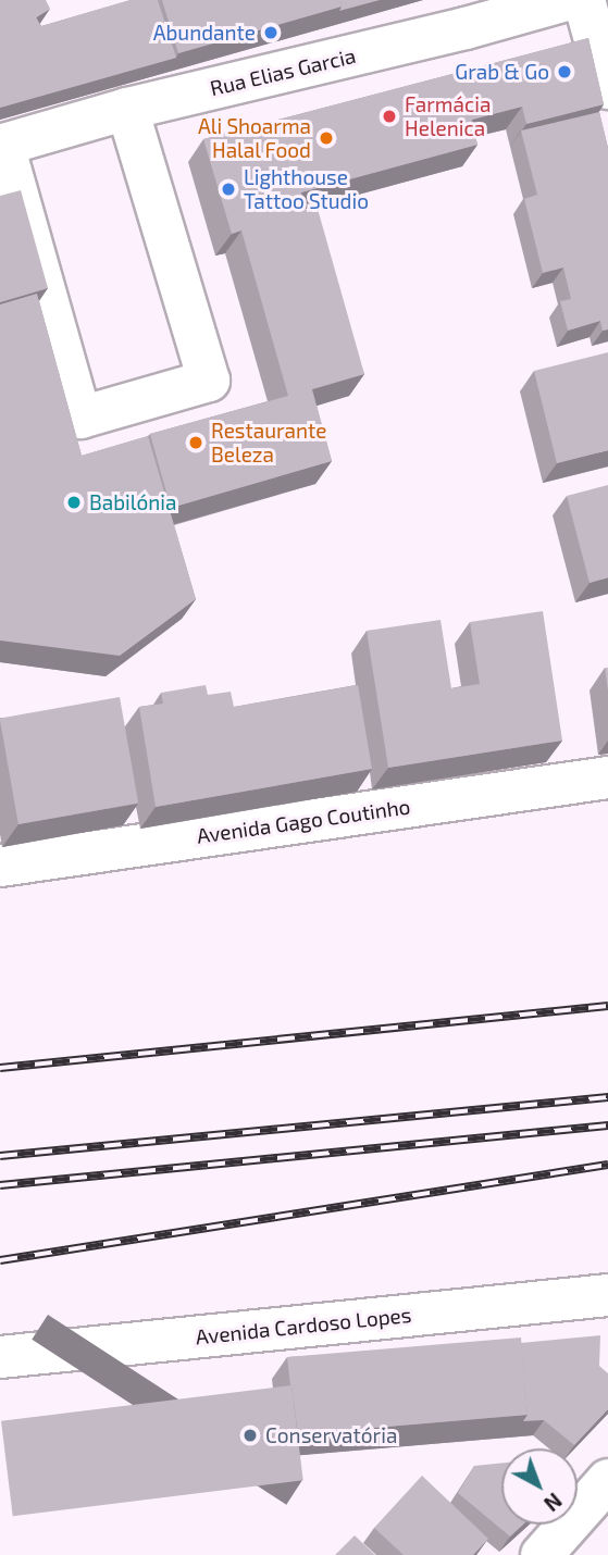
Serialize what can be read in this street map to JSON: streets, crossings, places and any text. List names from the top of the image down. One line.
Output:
{"streets":{"street":["Rua Elias Garcia","Avenida Gago Coutinho","Avenida Cardoso Lopes"]},"places":["Abundante","Grab & Go","Farmácia Helenica","Ali Shoarma Halal Food","Lighthouse Tattoo Studio","Restaurante Beleza","Babilónia","Conservatória"],"north":"bottom right"}
